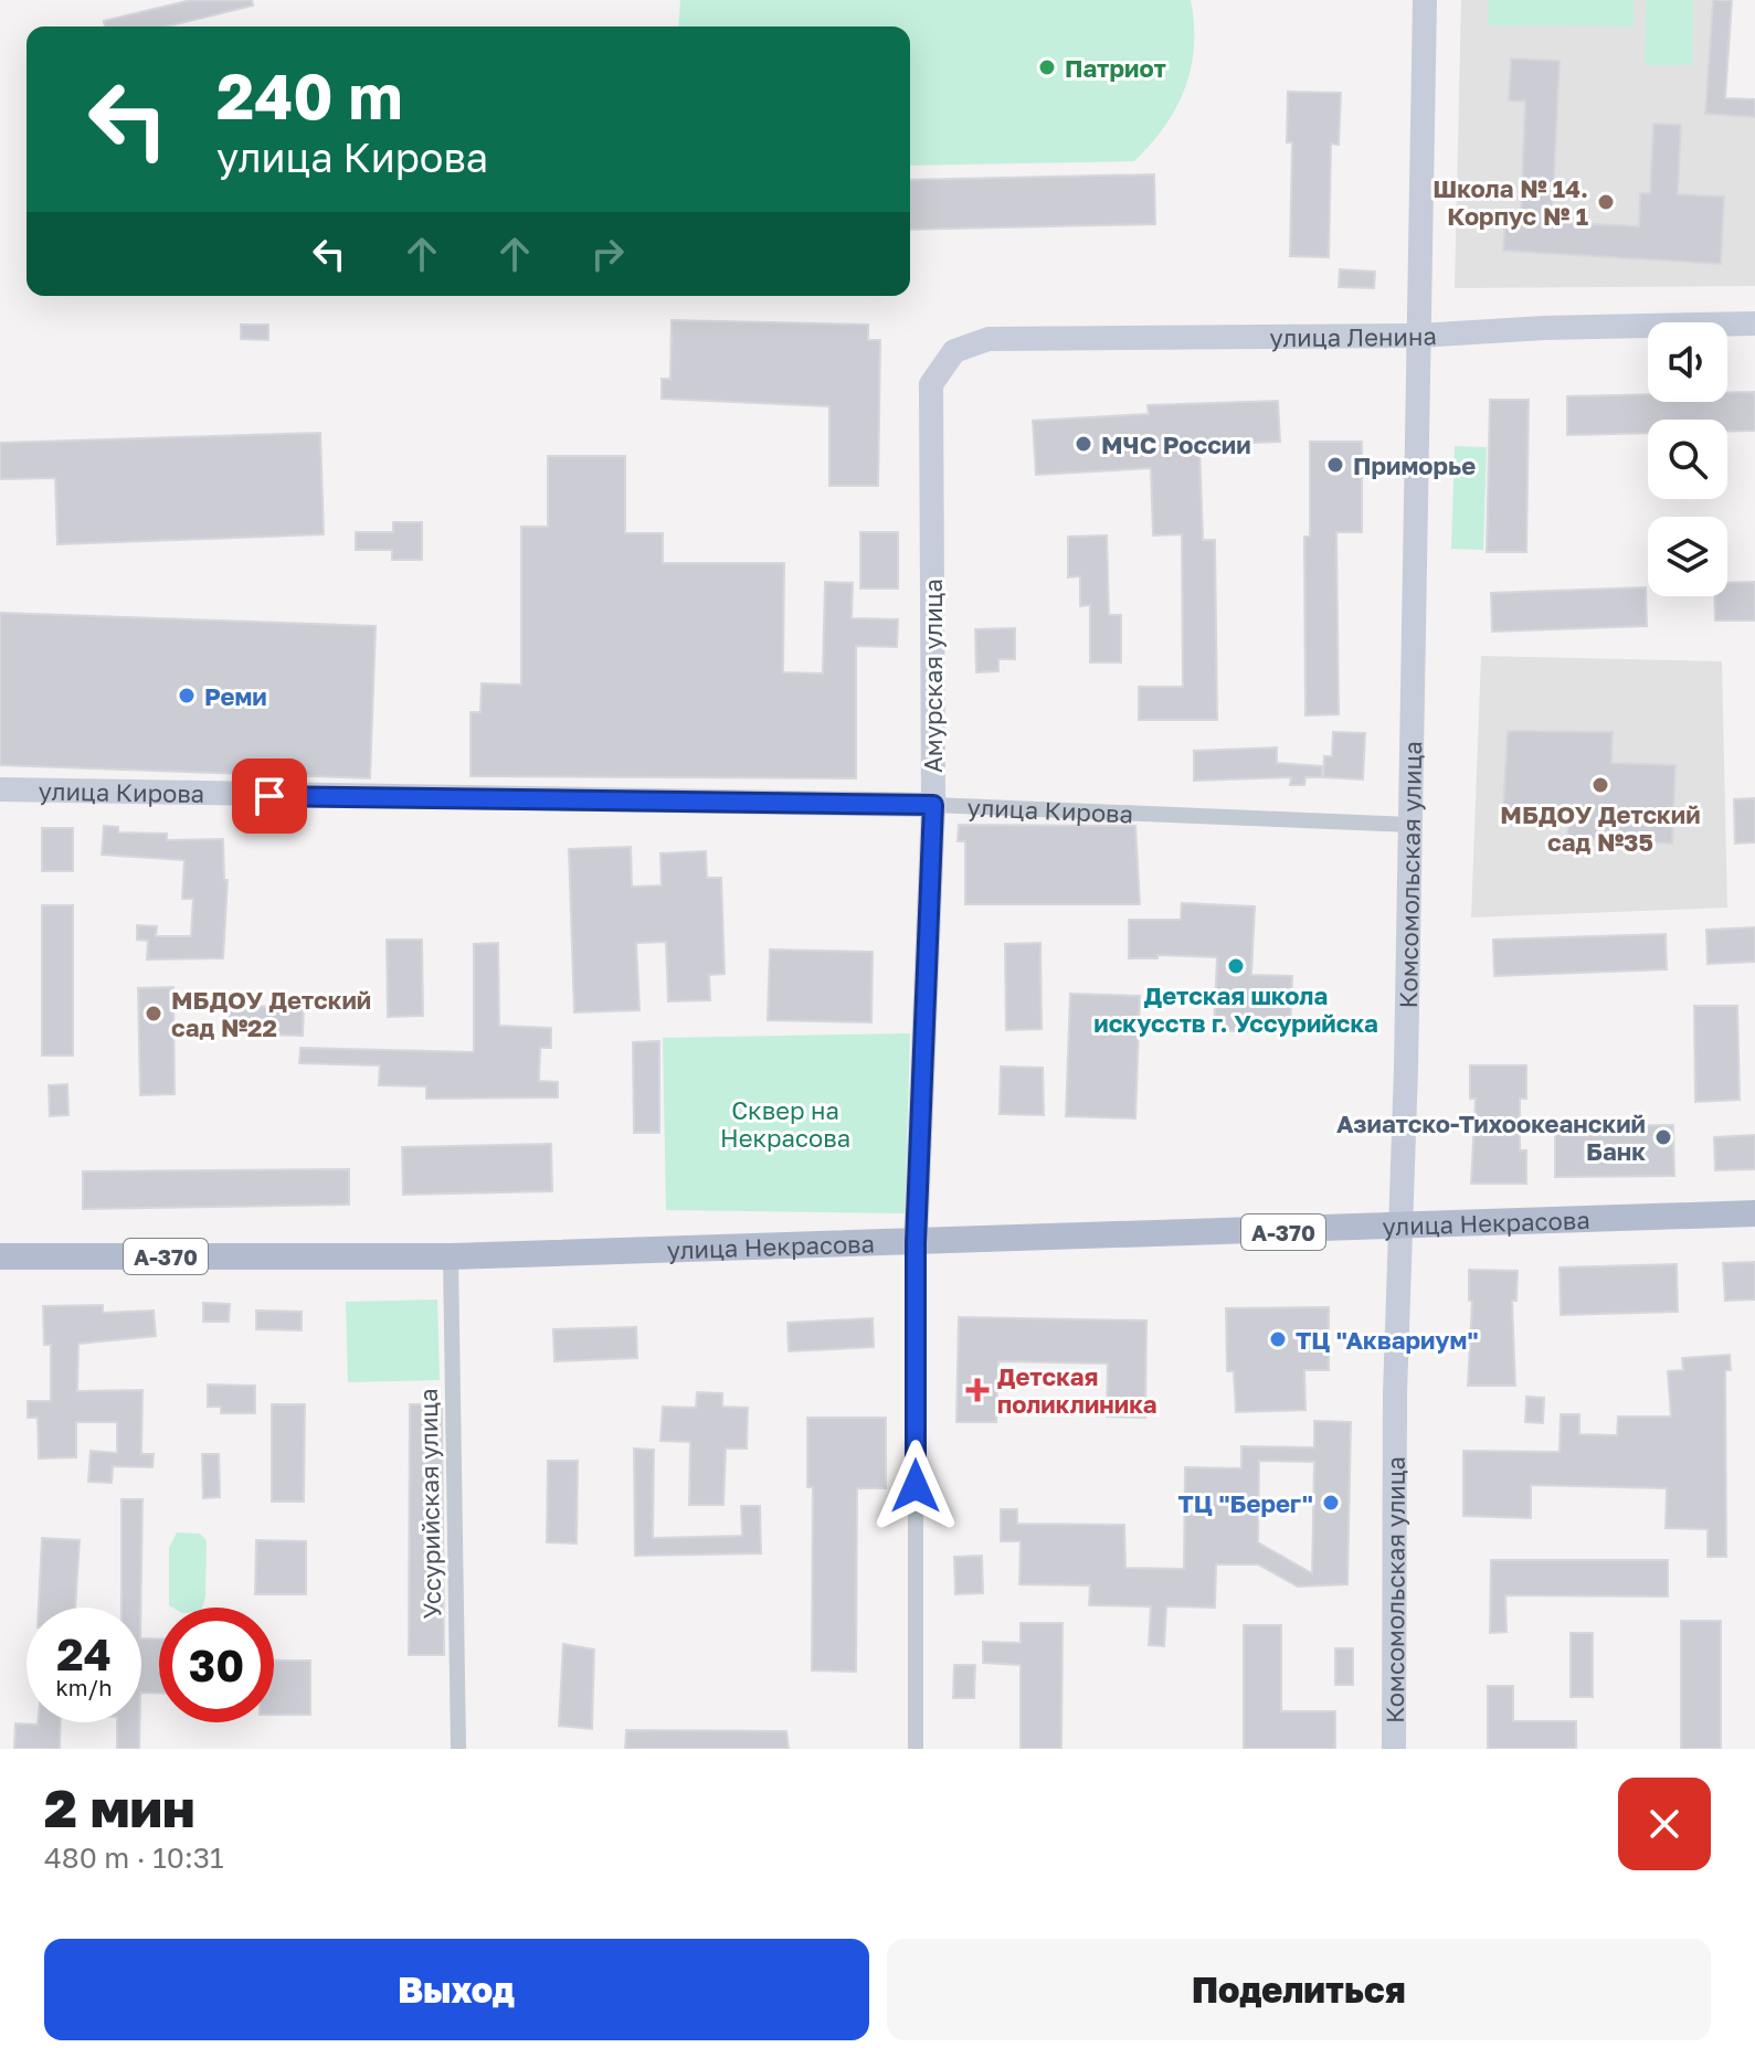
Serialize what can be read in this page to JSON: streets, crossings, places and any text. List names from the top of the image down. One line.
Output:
{"streets":{"main road":["улица Ленина","Амурская улица","улица Кирова","Комсомольская улица","улица Некрасова","А-370"],"street":["Уссурийская улица"]},"crossings":[["улица Ленина","Амурская улица"],["улица Ленина","Комсомольская улица"],["Амурская улица","улица Кирова"],["Амурская улица","улица Некрасова"],["улица Кирова","Комсомольская улица"],["Комсомольская улица","улица Некрасова"],["улица Некрасова","Уссурийская улица"]],"parks":["Сквер на Некрасова"],"places":{"other":["Патриот","Школа № 14. Корпус № 1","МЧС России","Приморье","Реми","МБДОУ Детский сад №35","Детская школа искусств г. Уссурийска","МБДОУ Детский сад №22","Азиатско-Тихоокеанский Банк","ТЦ \"Аквариум\"","ТЦ \"Берег\""],"health":["Детская поликлиника"]},"page":{"turn":["240 m","улица Кирова"],"speed":"24 km/h","limit":"30","heading":["2 мин","480 m · 10:31"],"buttons":["Выход","Поделиться"]}}
